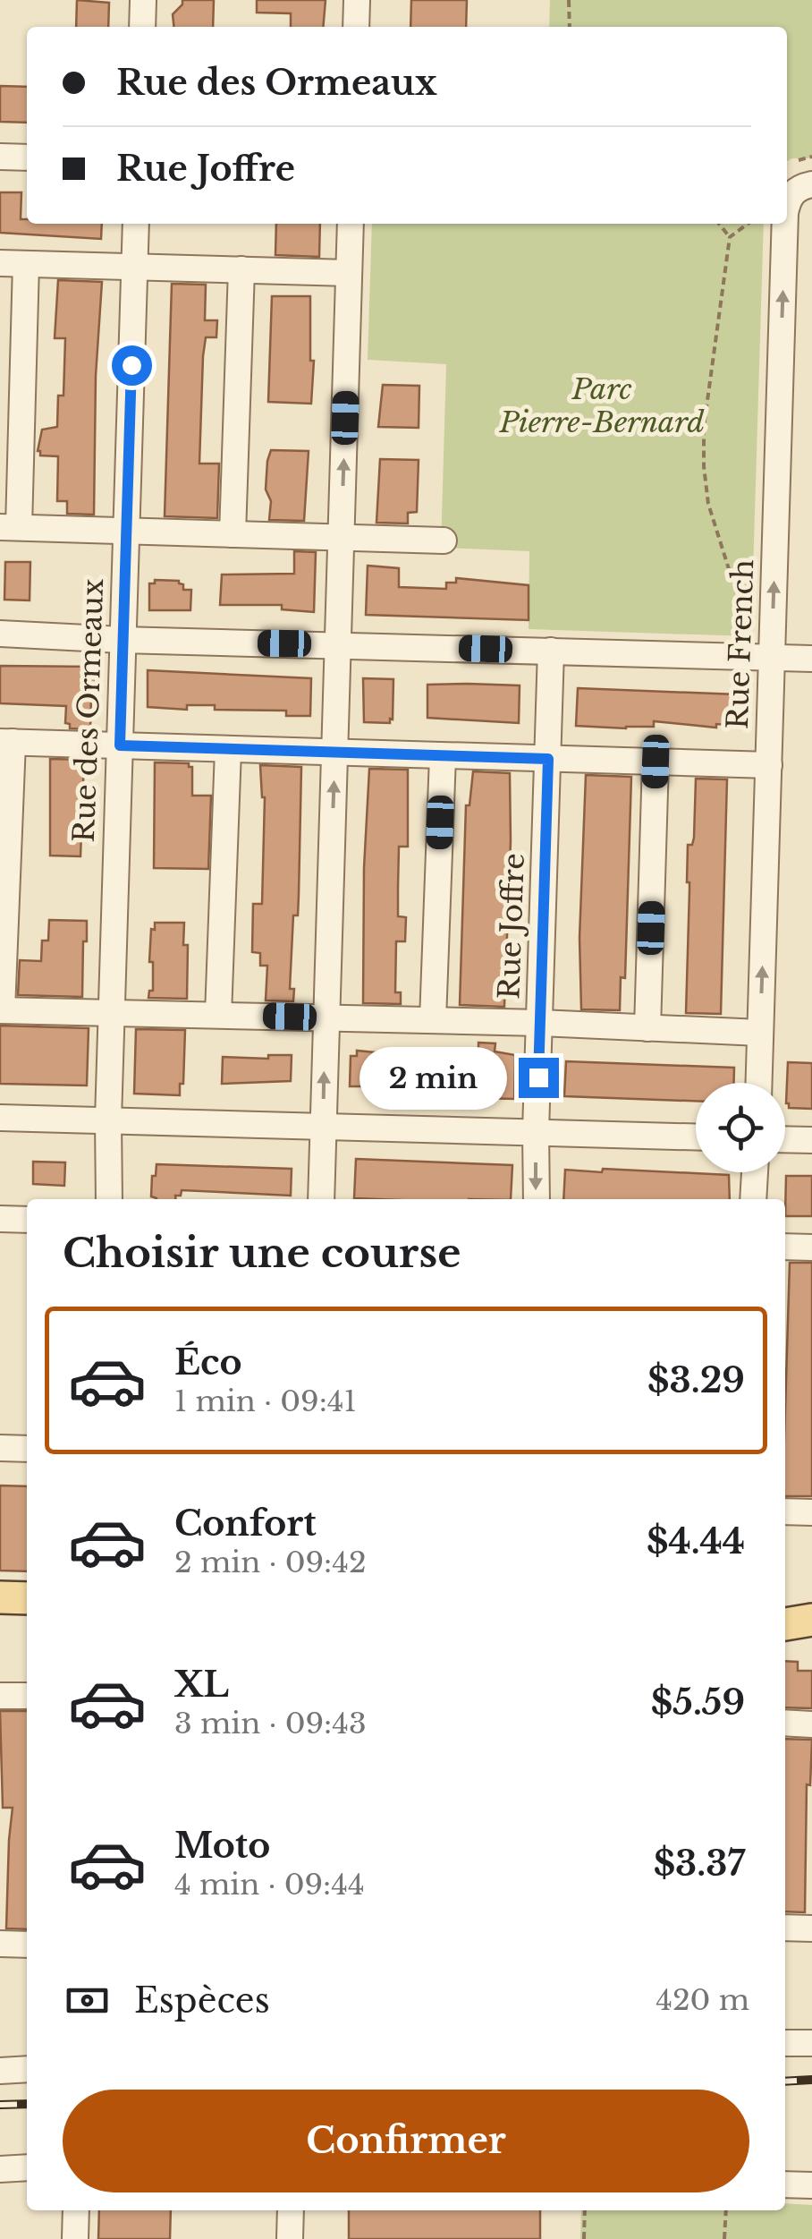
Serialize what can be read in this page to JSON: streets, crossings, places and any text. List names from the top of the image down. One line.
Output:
{"streets":{"street":["Rue French","Rue des Ormeaux","Rue Joffre"]},"parks":["Parc Pierre-Bernard"],"page":{"banner":["Rue des Ormeaux","Rue Joffre"],"bubble":"2 min","heading":"Choisir une course","list":[{"name":"Éco","note":"1 min · 09:41","value":"$3.29"},{"name":"Confort","note":"2 min · 09:42","value":"$4.44"},{"name":"XL","note":"3 min · 09:43","value":"$5.59"},{"name":"Moto","note":"4 min · 09:44","value":"$3.37"}],"pay":["Espèces","420 m"],"buttons":"Confirmer"}}
